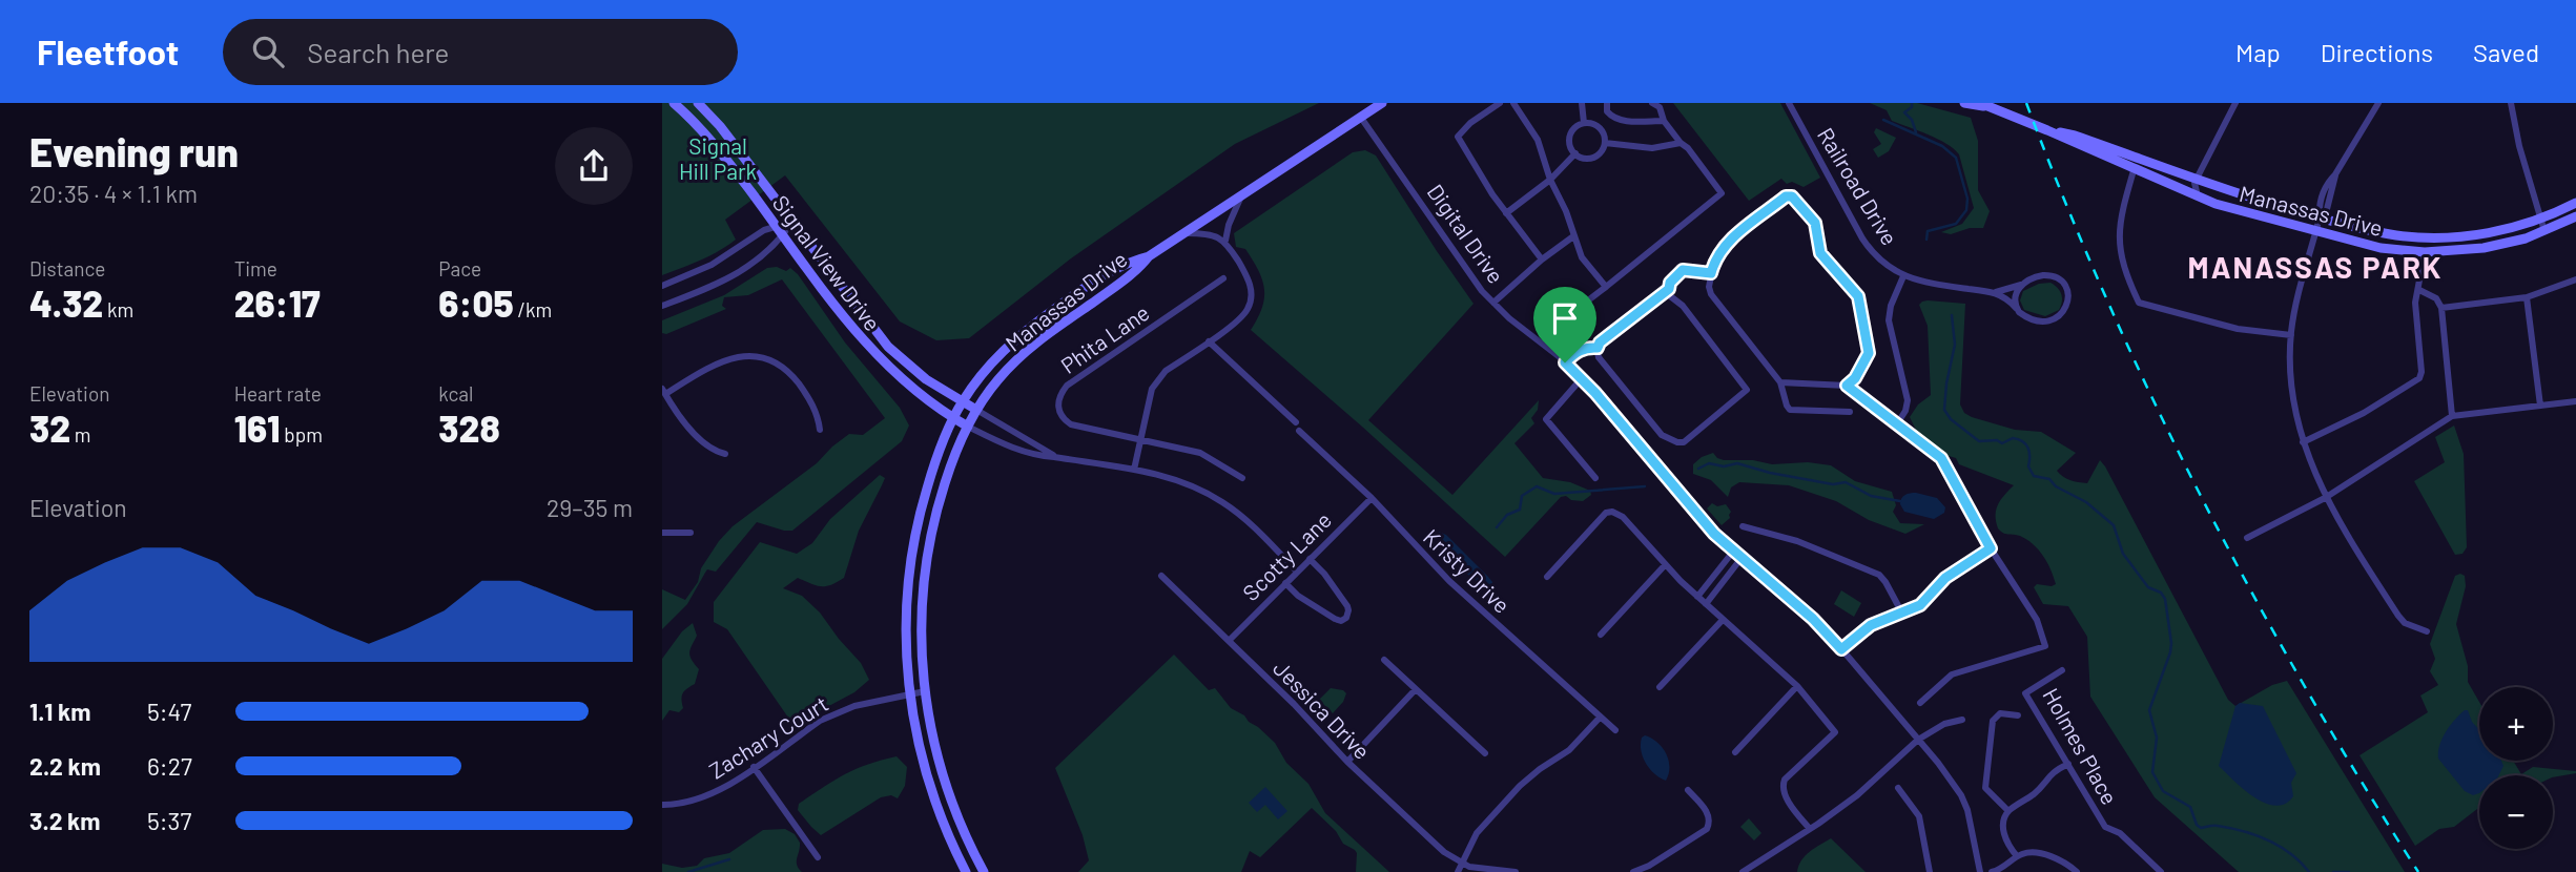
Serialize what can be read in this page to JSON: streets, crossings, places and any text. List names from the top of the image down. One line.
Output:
{"streets":{"main road":["Manassas Drive","Signal View Drive"],"street":["Railroad Drive","Digital Drive","Phita Lane","Scotty Lane","Kristy Drive","Jessica Drive","Zachary Court","Holmes Place"]},"crossings":[["Manassas Drive","Digital Drive"],["Manassas Drive","Signal View Drive"],["Manassas Drive","Zachary Court"],["Scotty Lane","Kristy Drive"],["Scotty Lane","Jessica Drive"]],"districts":["MANASSAS PARK"],"parks":["Signal Hill Park"],"page":{"header":"Fleetfoot","search":"Search here","nav":["Map","Directions","Saved"],"heading":["Evening run","20:35 · 4 × 1.1 km"],"stats":[["Distance","4.32 km"],["Time","26:17"],["Pace","6:05 /km"],["Elevation","32 m"],["Heart rate","161 bpm"],["kcal","328"]],"chart":["Elevation","29–35 m"],"list":[{"name":"1.1 km","note":"5:47"},{"name":"2.2 km","note":"6:27"},{"name":"3.2 km","note":"5:37"}],"map_buttons":["+","−"]}}
